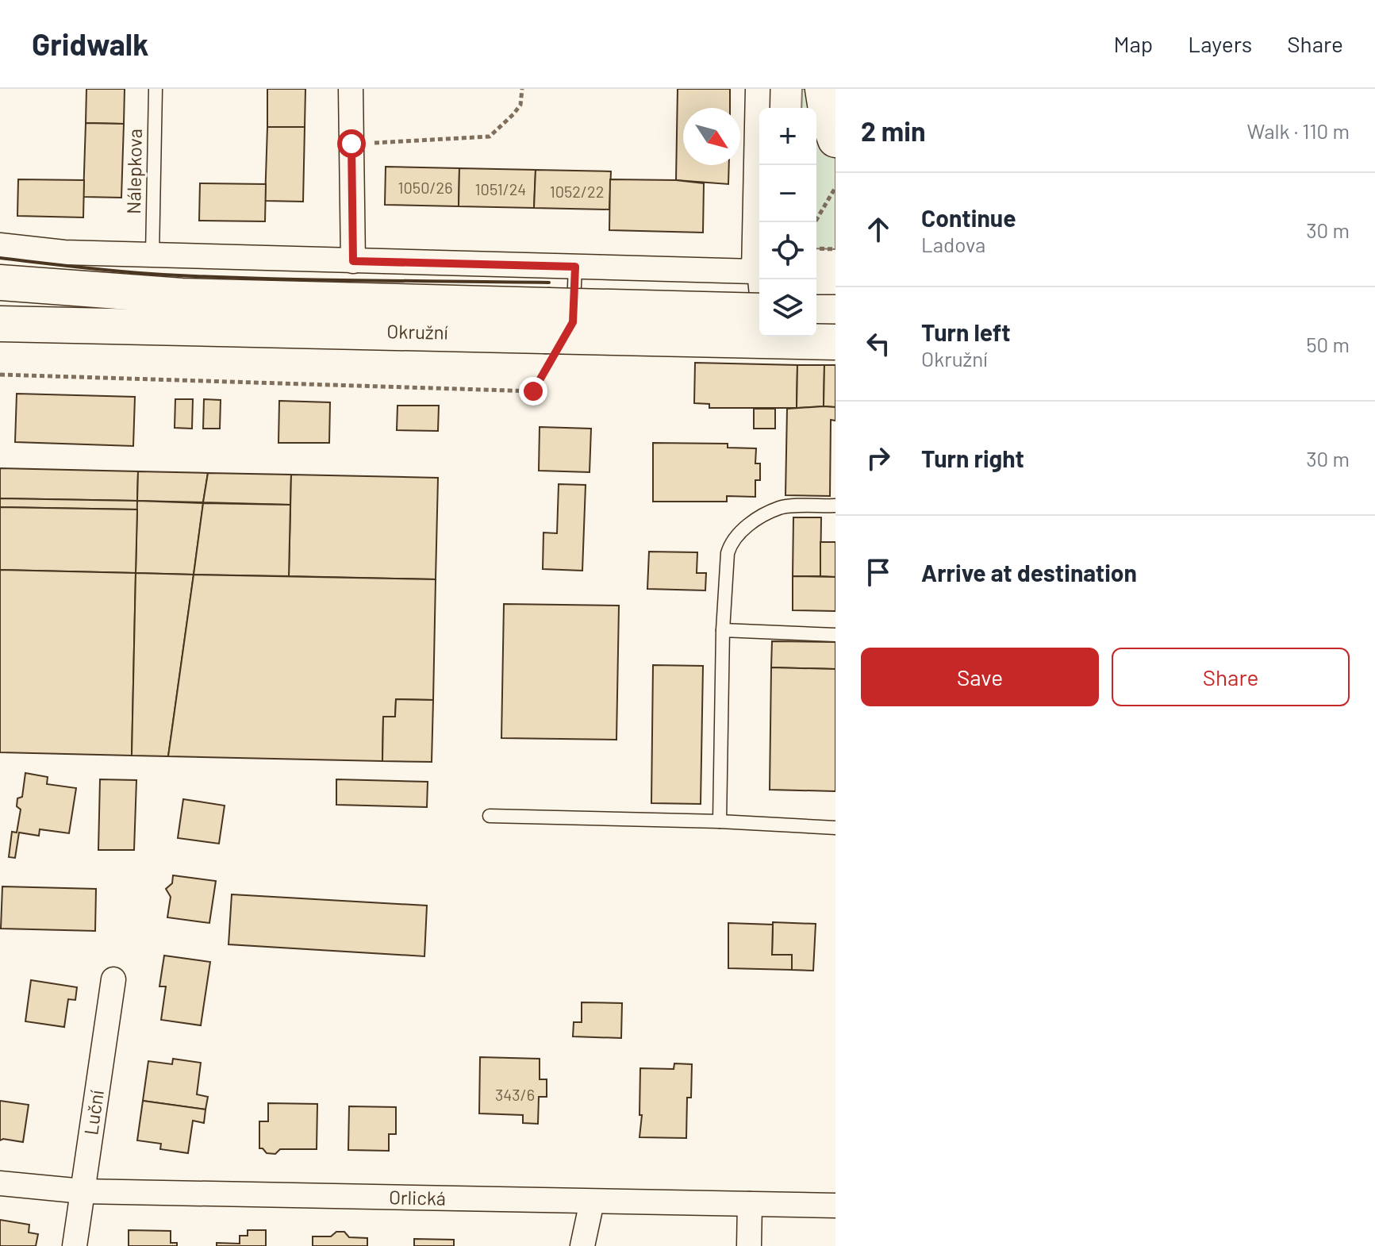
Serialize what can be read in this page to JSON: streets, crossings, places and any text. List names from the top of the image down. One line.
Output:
{"streets":{"main road":["Okružní"],"street":["Luční","Orlická"],"lane":["Nálepkova"]},"crossings":[["Luční","Orlická"]],"house_numbers":["1050/26","1051/24","1052/22","343/6"],"north":"bottom right","page":{"header":"Gridwalk","nav":["Map","Layers","Share"],"heading":["2 min","Walk · 110 m"],"map_buttons":["+","−"],"list":[["Continue","Ladova","30 m"],["Turn left","Okružní","50 m"],["Turn right","30 m"],"Arrive at destination"],"buttons":["Save","Share"]}}
